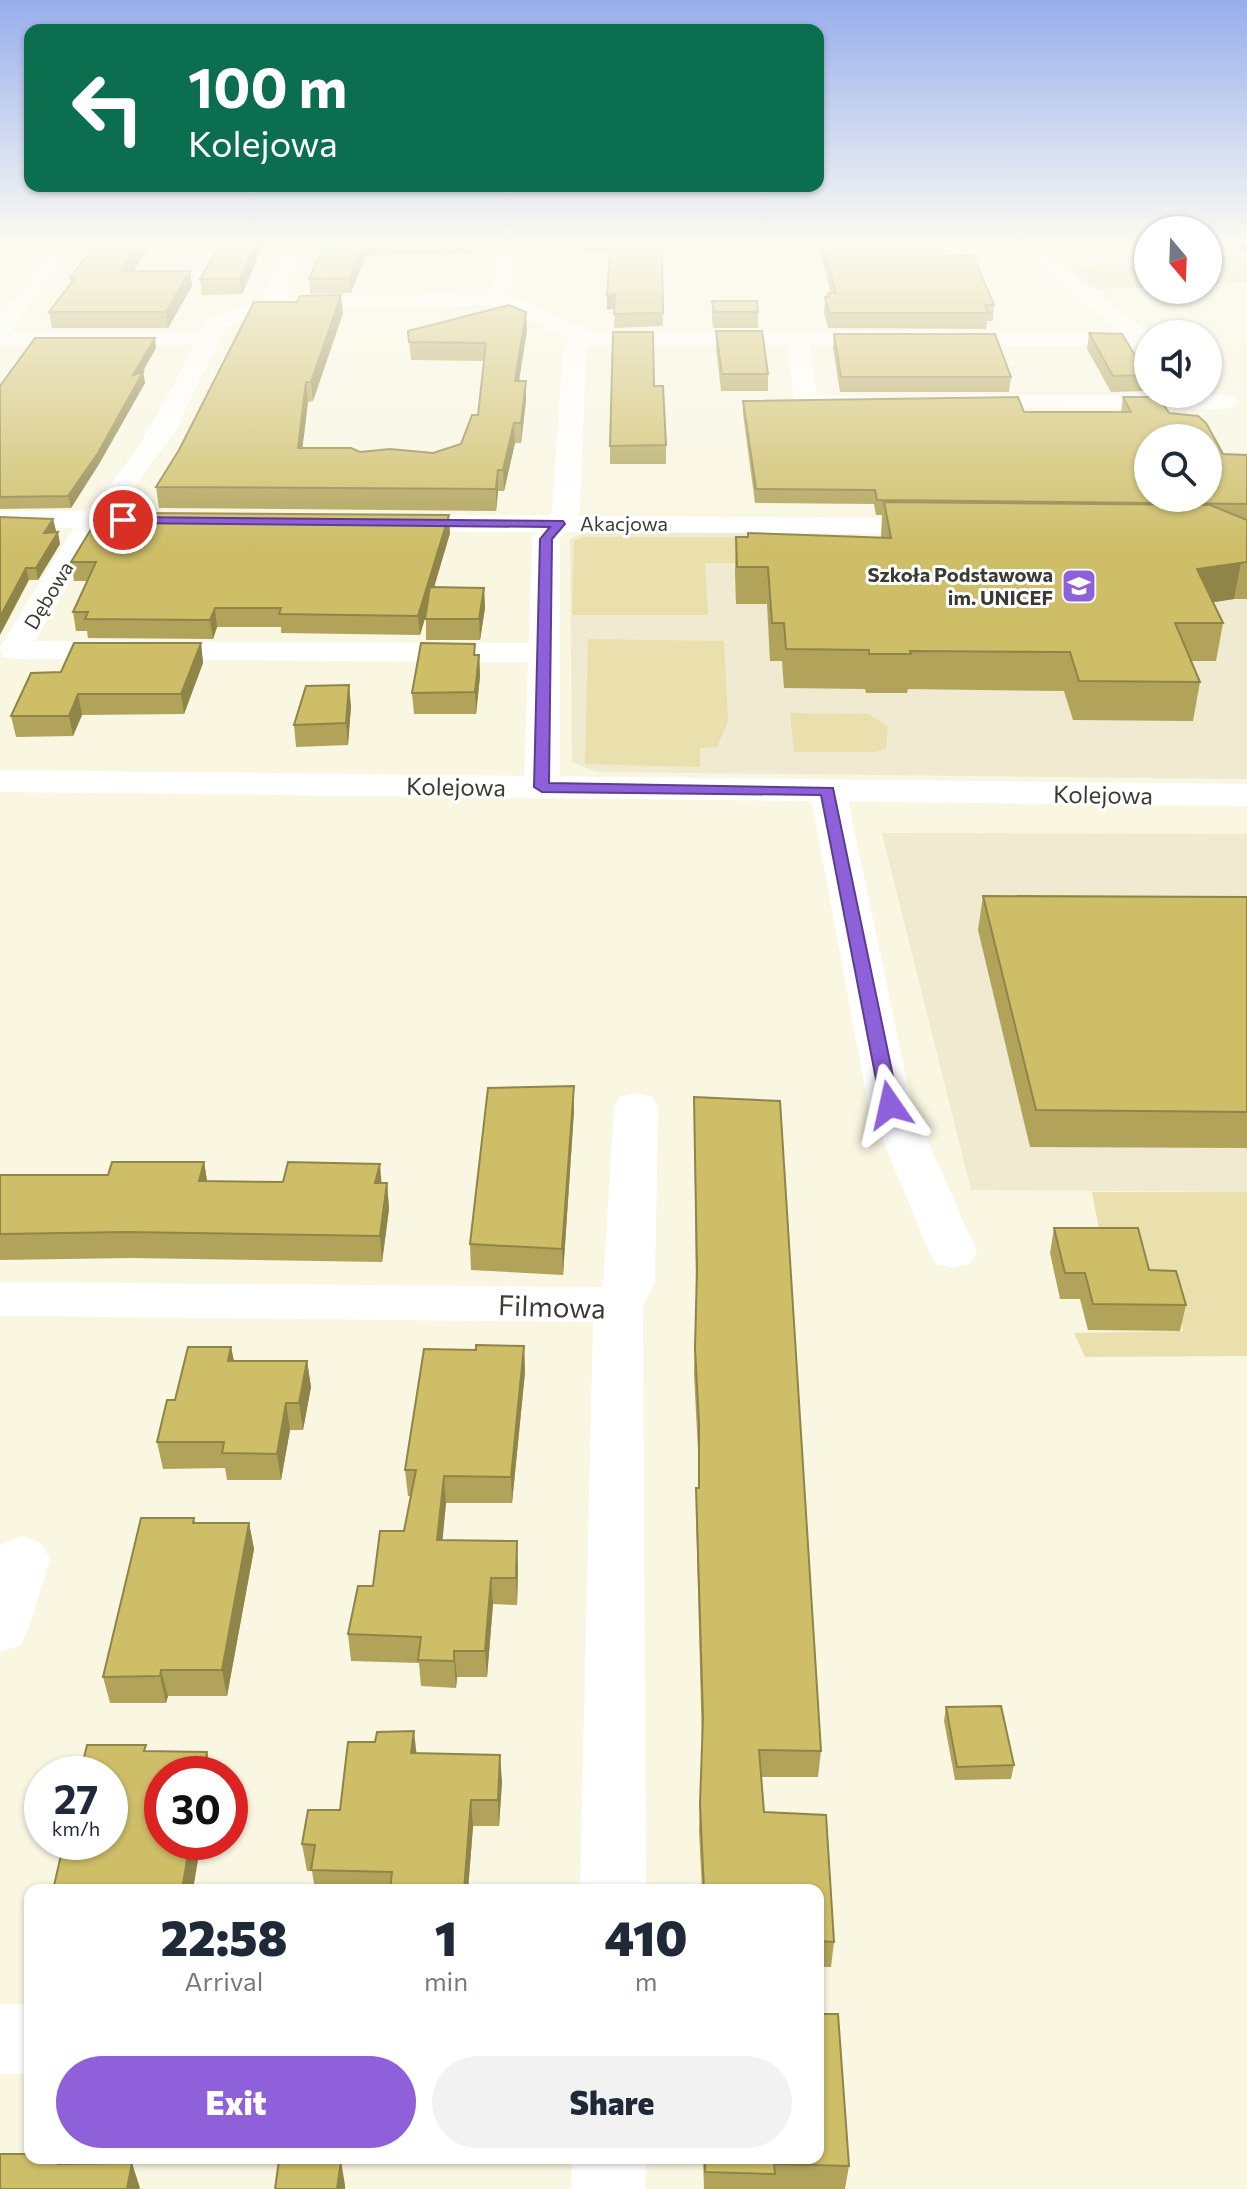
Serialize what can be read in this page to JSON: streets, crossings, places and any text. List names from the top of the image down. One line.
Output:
{"streets":{"street":["Akacjowa","Dębowa","Kolejowa","Filmowa"]},"places":{"school or university":["Szkoła Podstawowa im. UNICEF"]},"north":"bottom","page":{"turn":["100 m","Kolejowa"],"speed":"27 km/h","limit":"30","eta":["22:58","Arrival","1","min","410","m"],"buttons":["Exit","Share"]}}
